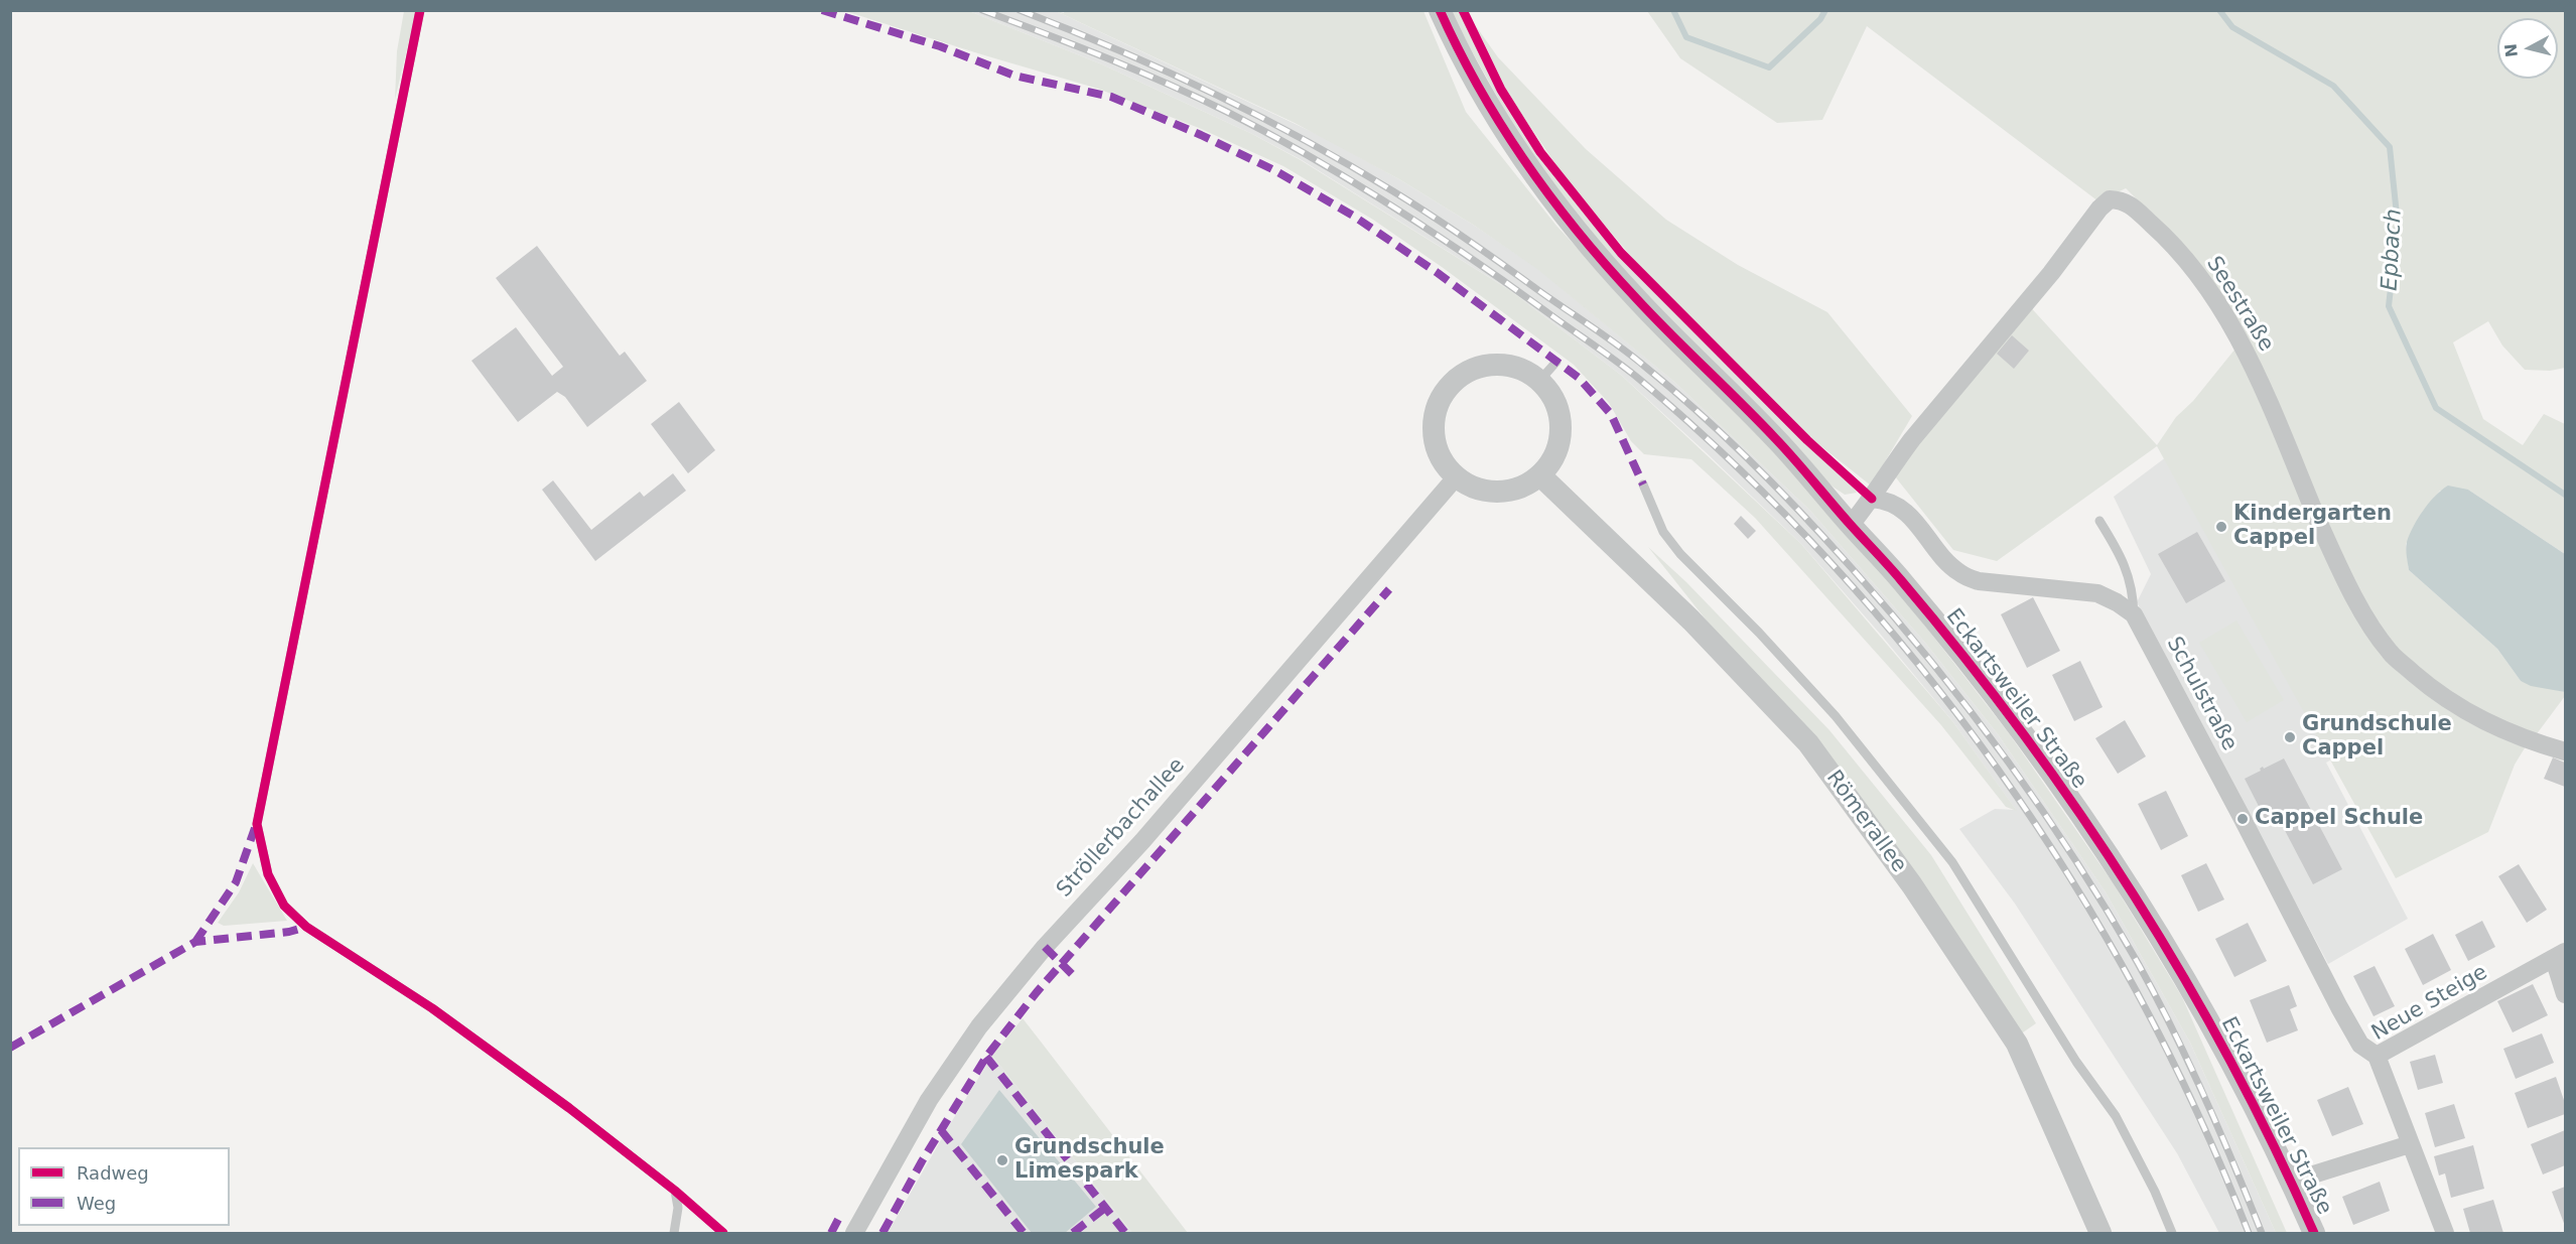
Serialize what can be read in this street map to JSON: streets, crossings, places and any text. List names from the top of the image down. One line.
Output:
{"streets":{"street":["Seestraße","Schulstraße","Eckartsweiler Straße","Römerallee","Ströllerbachallee","Neue Steige"]},"crossings":[["Seestraße","Schulstraße"],["Seestraße","Eckartsweiler Straße"],["Schulstraße","Neue Steige"],["Römerallee","Ströllerbachallee"]],"water":["Epbach"],"places":["Kindergarten Cappel","Grundschule Cappel","Cappel Schule","Grundschule Limespark"],"legend":["Radweg","Weg"],"north":"left"}
